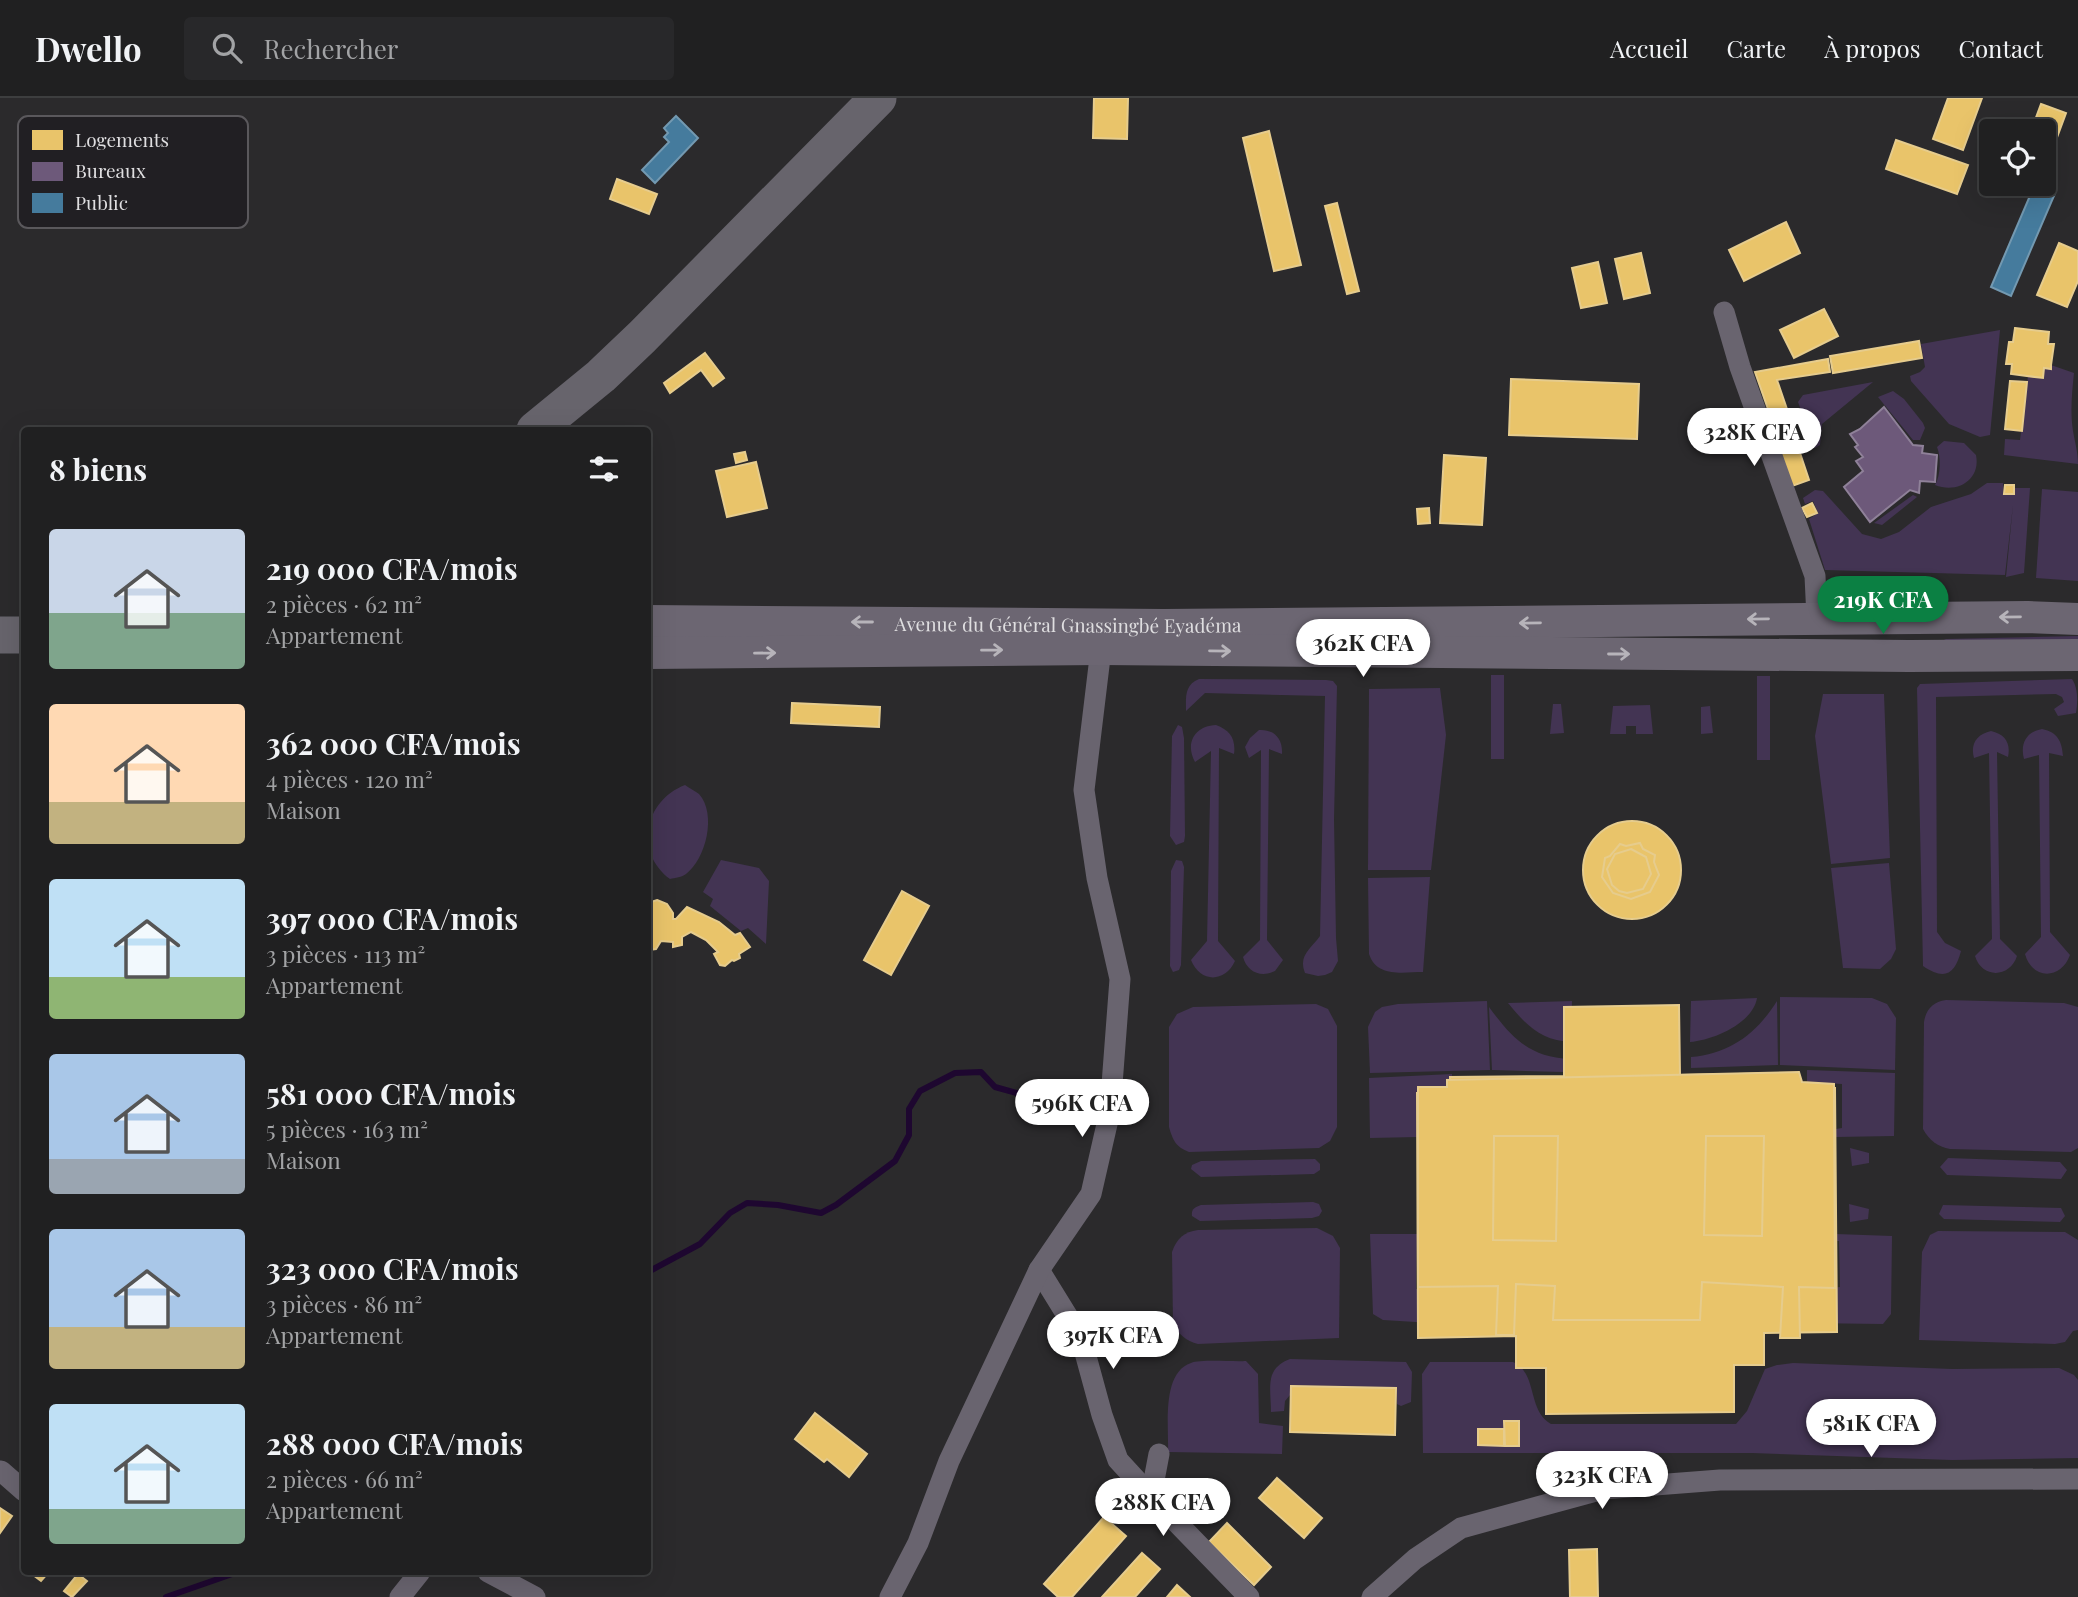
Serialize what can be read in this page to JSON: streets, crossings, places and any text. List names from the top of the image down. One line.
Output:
{"streets":{"main road":["Avenue du Général Gnassingbé Eyadéma"]},"legend":["Logements","Bureaux","Public"],"page":{"header":"Dwello","search":"Rechercher","nav":["Accueil","Carte","À propos","Contact"],"price":["328K CFA","219K CFA","362K CFA","596K CFA","397K CFA","581K CFA","323K CFA","288K CFA"],"heading":"8 biens","list":[{"name":"219 000 CFA/mois","note":"2 pièces · 62 m² · Appartement"},{"name":"362 000 CFA/mois","note":"4 pièces · 120 m² · Maison"},{"name":"397 000 CFA/mois","note":"3 pièces · 113 m² · Appartement"},{"name":"581 000 CFA/mois","note":"5 pièces · 163 m² · Maison"},{"name":"323 000 CFA/mois","note":"3 pièces · 86 m² · Appartement"},{"name":"288 000 CFA/mois","note":"2 pièces · 66 m² · Appartement"}]}}
